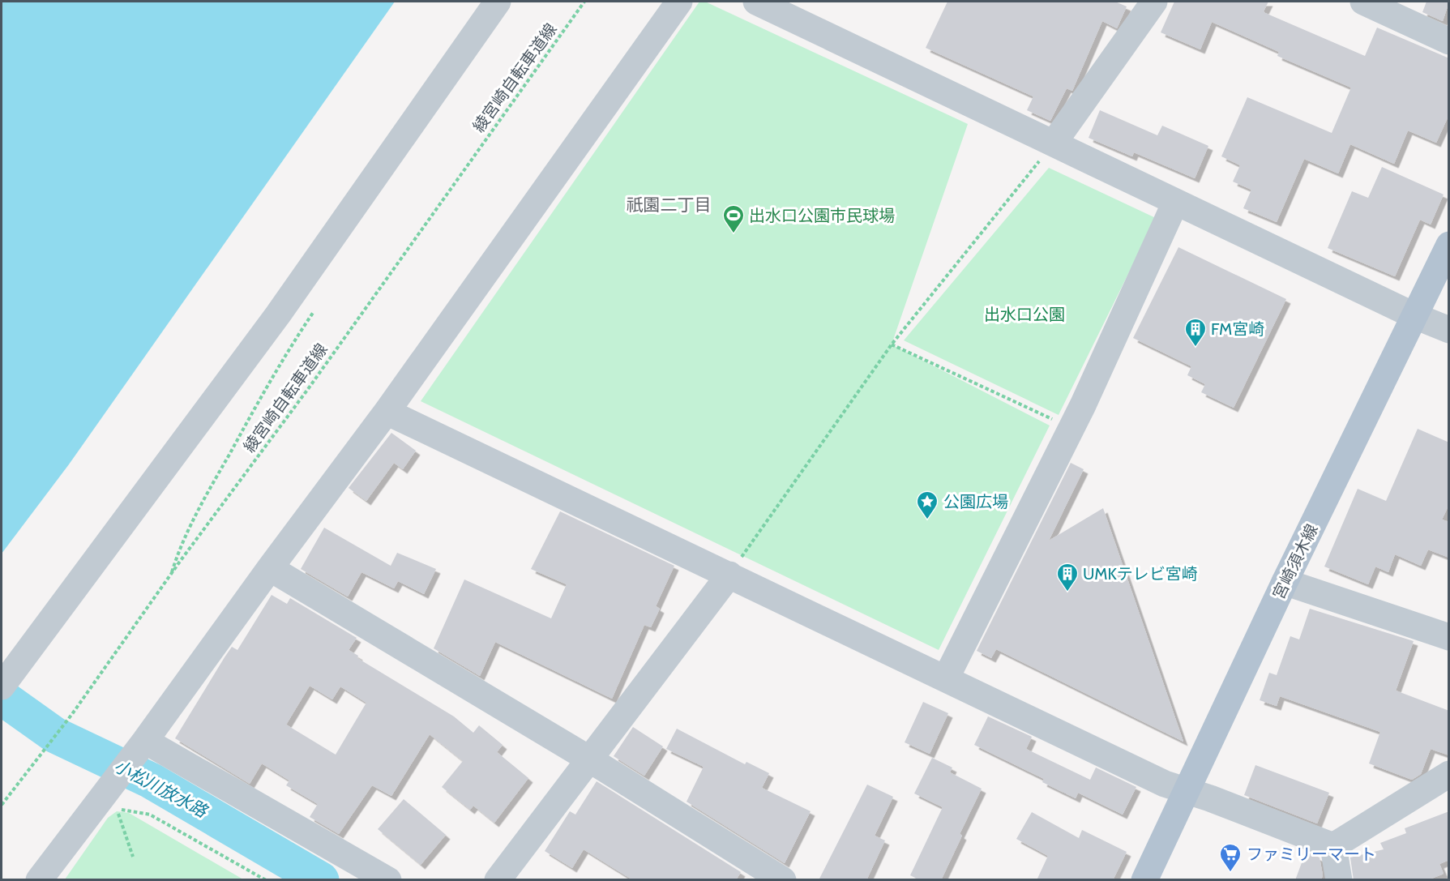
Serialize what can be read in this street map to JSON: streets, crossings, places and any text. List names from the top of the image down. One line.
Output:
{"streets":{"main road":["宮崎須木線"],"path":["綾宮崎自転車道線"]},"districts":["祇園二丁目"],"water":["小松川放水路"],"parks":["出水口公園"],"places":{"sports":["出水口公園市民球場"],"building":["FM宮崎","UMKテレビ宮崎"],"place":["公園広場"],"supermarket":["ファミリーマート"]}}
